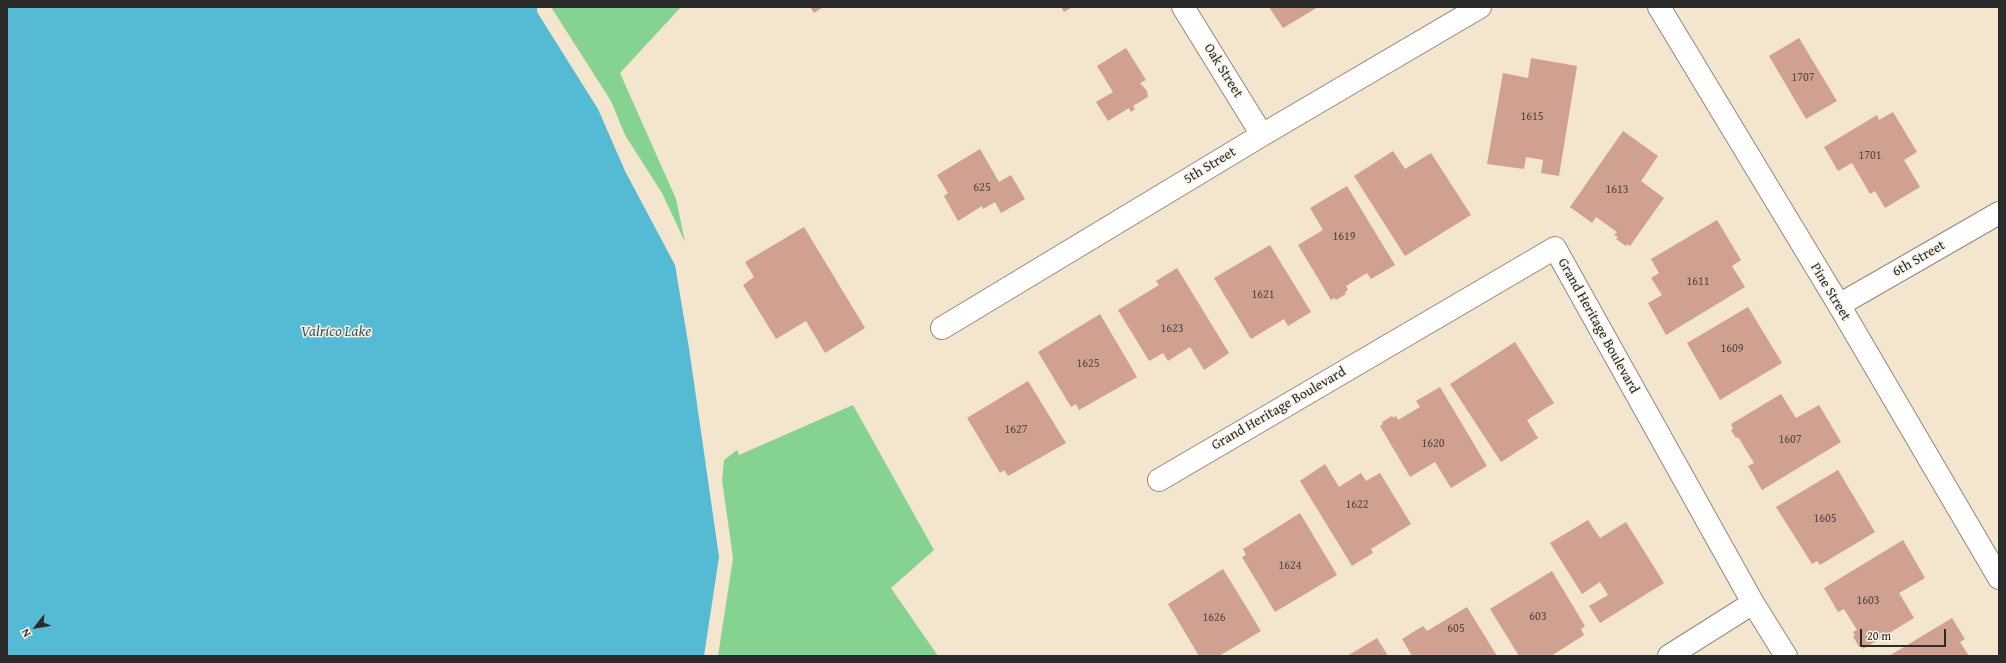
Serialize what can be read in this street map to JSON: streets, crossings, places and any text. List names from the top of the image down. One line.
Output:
{"streets":{"street":["Oak Street","5th Street","6th Street","Pine Street","Grand Heritage Boulevard"]},"crossings":[["Oak Street","5th Street"],["6th Street","Pine Street"]],"water":["Valrico Lake"],"house_numbers":["1707","1615","1701","625","1613","1619","1611","1621","1623","1609","1625","1627","1607","1620","1622","1605","1624","1603","603","1626","605"],"scale_bar":"20 m","north":"bottom left"}
